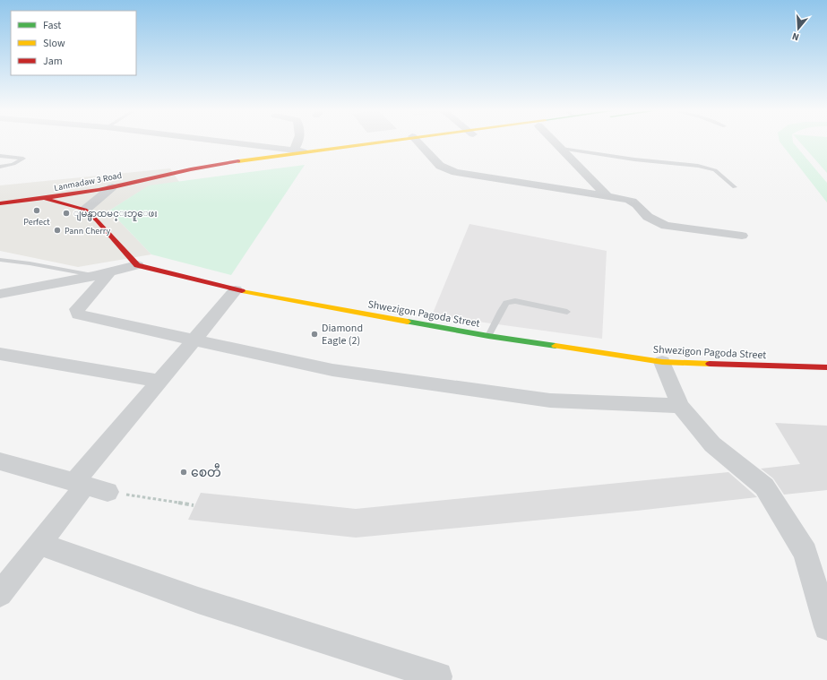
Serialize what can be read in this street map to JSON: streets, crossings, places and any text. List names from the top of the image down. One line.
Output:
{"streets":{"main road":["Lanmadaw 3 Road","Shwezigon Pagoda Street"]},"places":["Perfect","ျမန္မာထမင္းဘူေဖး","Pann Cherry","Diamond Eagle (2)","စေတီ"],"legend":["Fast","Slow","Jam"],"north":"bottom"}
